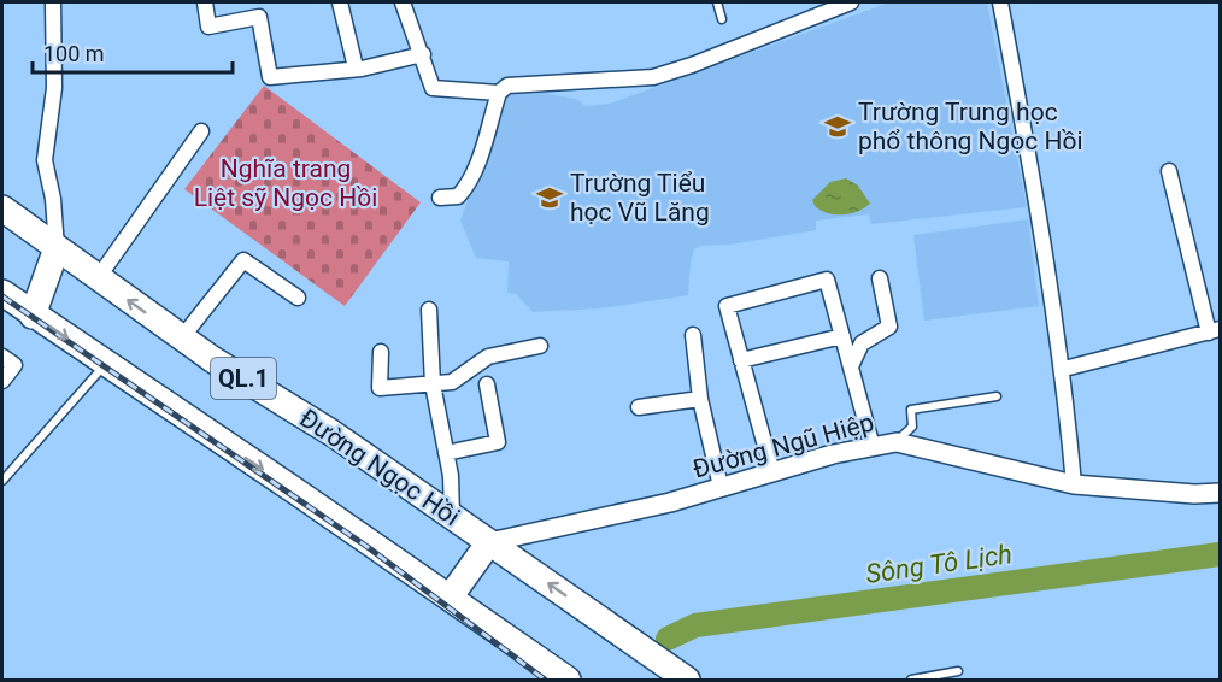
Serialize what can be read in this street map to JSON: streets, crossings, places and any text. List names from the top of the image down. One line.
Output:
{"streets":{"highway":["QL.1","Đường Ngọc Hồi"],"street":["Đường Ngũ Hiệp"]},"crossings":[["Đường Ngũ Hiệp","Đường Ngọc Hồi"]],"water":["Sông Tô Lịch"],"parks":["Nghĩa trang Liệt sỹ Ngọc Hồi"],"places":{"school or university":["Trường Trung học phổ thông Ngọc Hồi","Trường Tiểu học Vũ Lăng"]},"scale_bar":"100 m"}
